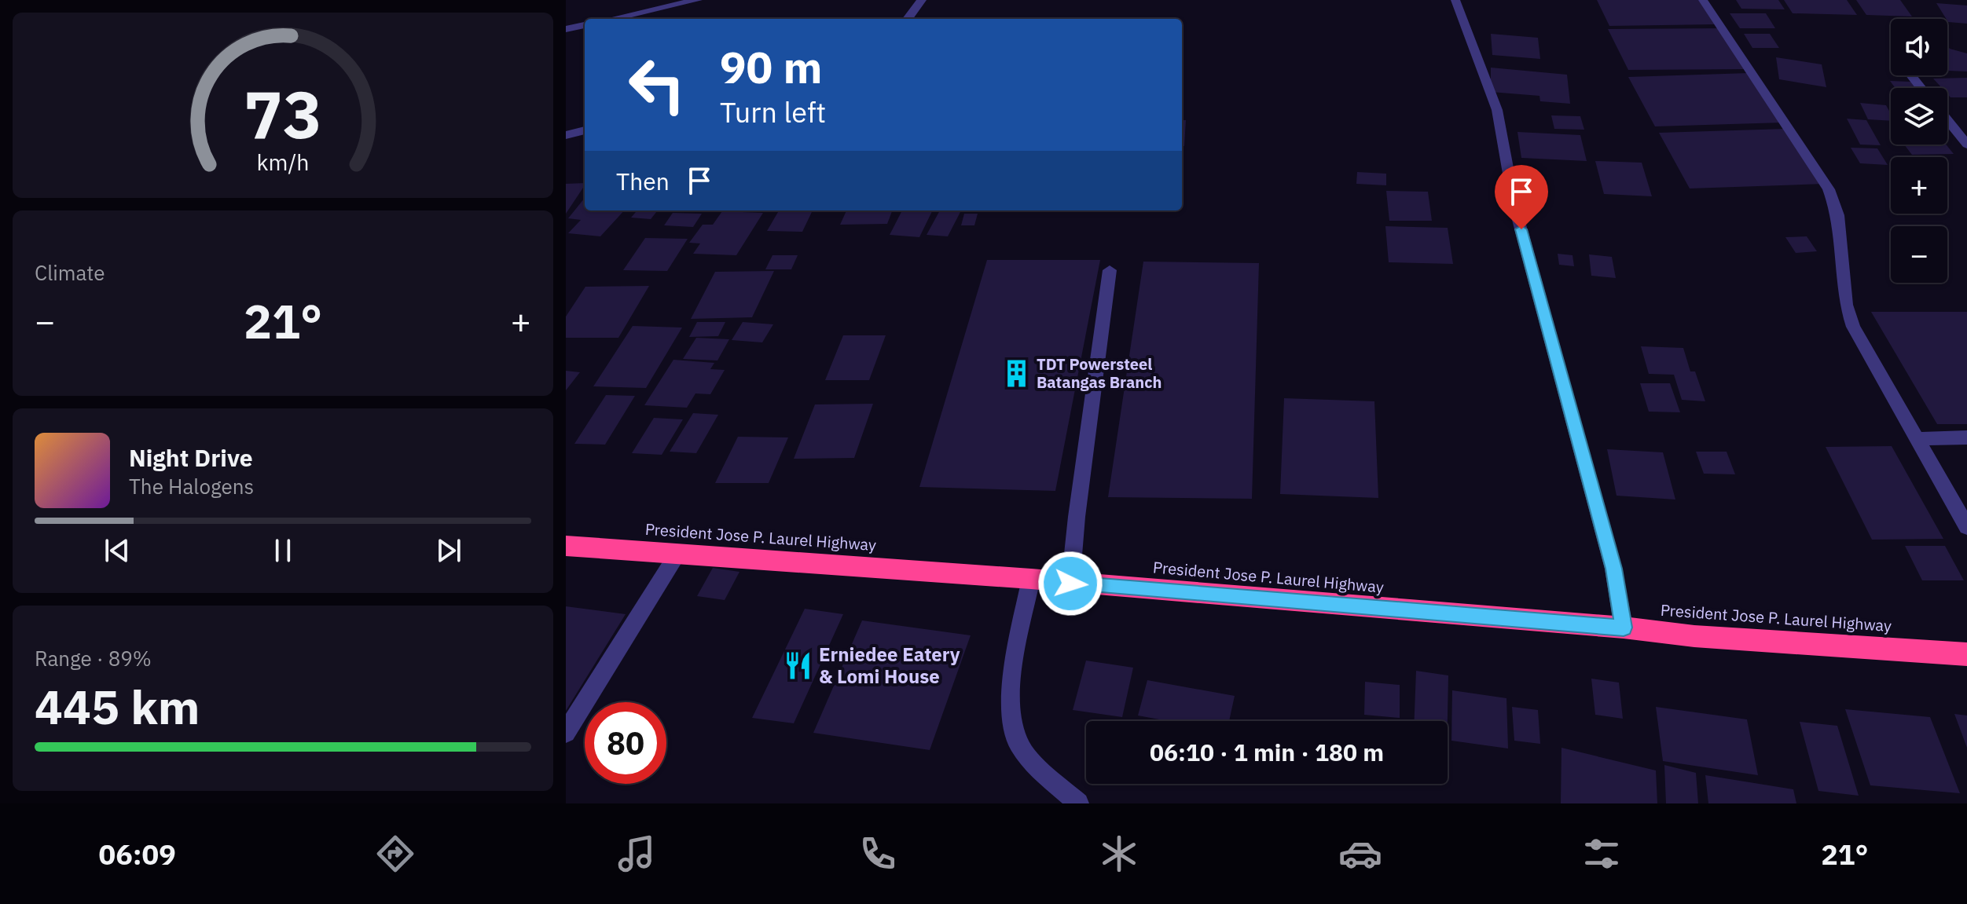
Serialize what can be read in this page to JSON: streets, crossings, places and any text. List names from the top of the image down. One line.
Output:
{"streets":{"highway":["President Jose P. Laurel Highway"]},"places":{"building":["TDT Powersteel Batangas Branch"],"restaurant":["Erniedee Eatery & Lomi House"]},"page":{"map_buttons":["+","−"],"turn":["90 m","Turn left"],"then":"Then","tile":["Climate",["Range · 89%","445 km"]],"heat":["−","21°","+"],"song":["Night Drive","The Halogens"],"limit":"80","trip":"06:10 · 1 min · 180 m","tabs":["06:09","21°"],"gauge":["73","km/h"]}}
